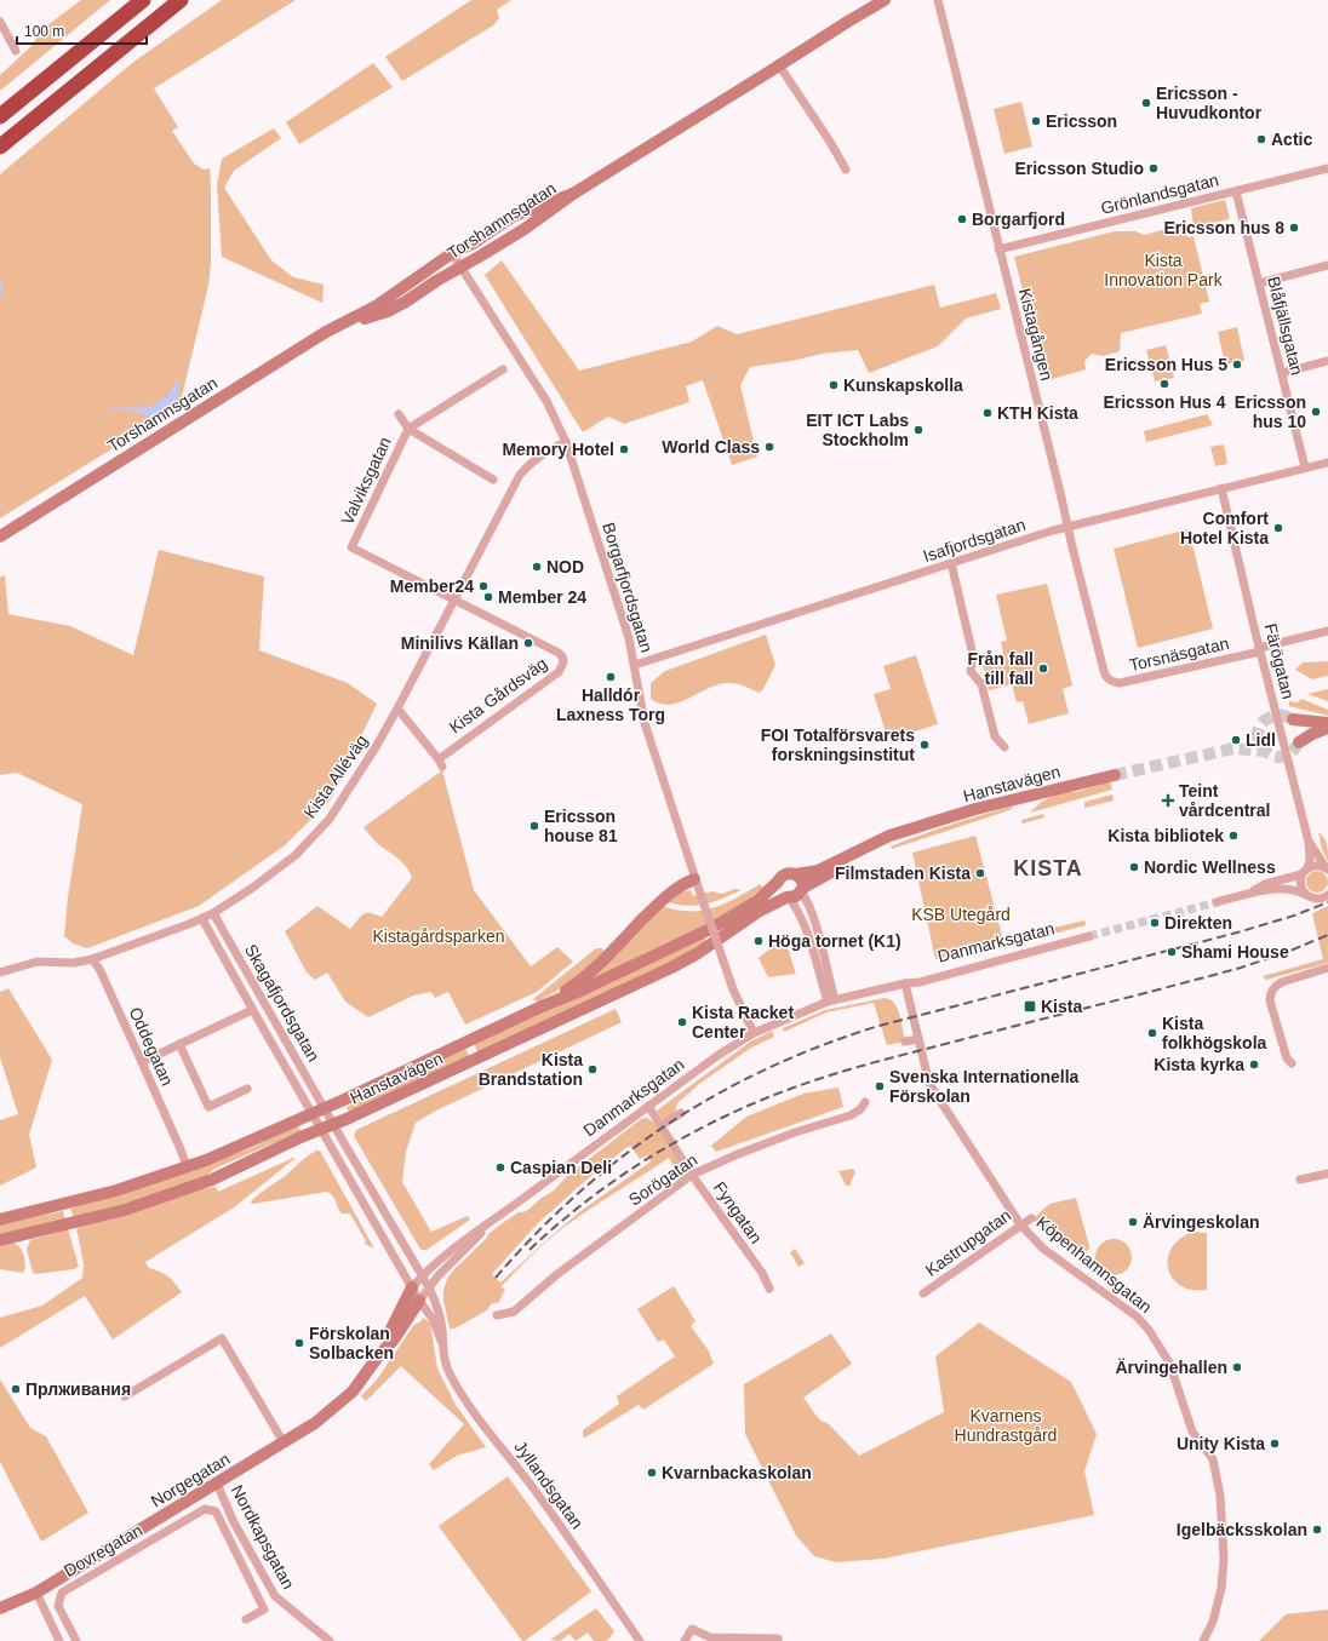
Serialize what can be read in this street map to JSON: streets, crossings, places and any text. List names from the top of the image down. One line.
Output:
{"streets":{"main road":["Torshamnsgatan","Hanstavägen","Norgegatan"],"street":["Grönlandsgatan","Blåfjällsgatan","Kistagången","Valviksgatan","Isafjordsgatan","Borgarfjordsgatan","Torsnäsgatan","Färögatan","Kista Gårdsväg","Kista Alléväg","Danmarksgatan","Skagafjordsgatan","Oddegatan","Sorögatan","Fyngatan","Kastrupgatan","Köpenhamnsgatan","Jyllandsgatan","Nordkapsgatan","Dovregatan"]},"crossings":[["Grönlandsgatan","Blåfjällsgatan"],["Grönlandsgatan","Kistagången"],["Torshamnsgatan","Borgarfjordsgatan"],["Blåfjällsgatan","Isafjordsgatan"],["Kistagången","Torsnäsgatan"],["Valviksgatan","Kista Gårdsväg"],["Valviksgatan","Kista Alléväg"],["Isafjordsgatan","Borgarfjordsgatan"],["Isafjordsgatan","Färögatan"],["Borgarfjordsgatan","Kista Alléväg"],["Borgarfjordsgatan","Danmarksgatan"],["Torsnäsgatan","Färögatan"],["Kista Gårdsväg","Kista Alléväg"],["Kista Alléväg","Skagafjordsgatan"],["Kista Alléväg","Oddegatan"],["Hanstavägen","Skagafjordsgatan"],["Hanstavägen","Oddegatan"],["Danmarksgatan","Fyngatan"],["Danmarksgatan","Köpenhamnsgatan"],["Danmarksgatan","Norgegatan"],["Danmarksgatan","Jyllandsgatan"],["Sorögatan","Fyngatan"],["Kastrupgatan","Köpenhamnsgatan"],["Norgegatan","Jyllandsgatan"],["Norgegatan","Nordkapsgatan"]],"districts":["KISTA"],"parks":["Kista Innovation Park","KSB Utegård","Kistagårdsparken","Kvarnens Hundrastgård"],"places":{"other":["Ericsson - Huvudkontor","Ericsson","Actic","Ericsson Studio","Borgarfjord","Ericsson hus 8","Ericsson Hus 5","Ericsson Hus 4","Kunskapskolla","Ericsson hus 10","KTH Kista","EIT ICT Labs Stockholm","World Class","Memory Hotel","Comfort Hotel Kista","NOD","Member24","Member 24","Minilivs Källan","Från fall till fall","Halldór Laxness Torg","Lidl","FOI Totalförsvarets forskningsinstitut","Ericsson house 81","Kista bibliotek","Nordic Wellness","Filmstaden Kista","Direkten","Höga tornet (K1)","Shami House","Kista Racket Center","Kista folkhögskola","Kista kyrka","Kista Brandstation","Svenska Internationella Förskolan","Caspian Deli","Ärvingeskolan","Förskolan Solbacken","Ärvingehallen","Прлживания","Unity Kista","Kvarnbackaskolan","Igelbäcksskolan"],"health":["Teint vårdcentral"],"transit":["Kista"]},"scale_bar":"100 m"}
